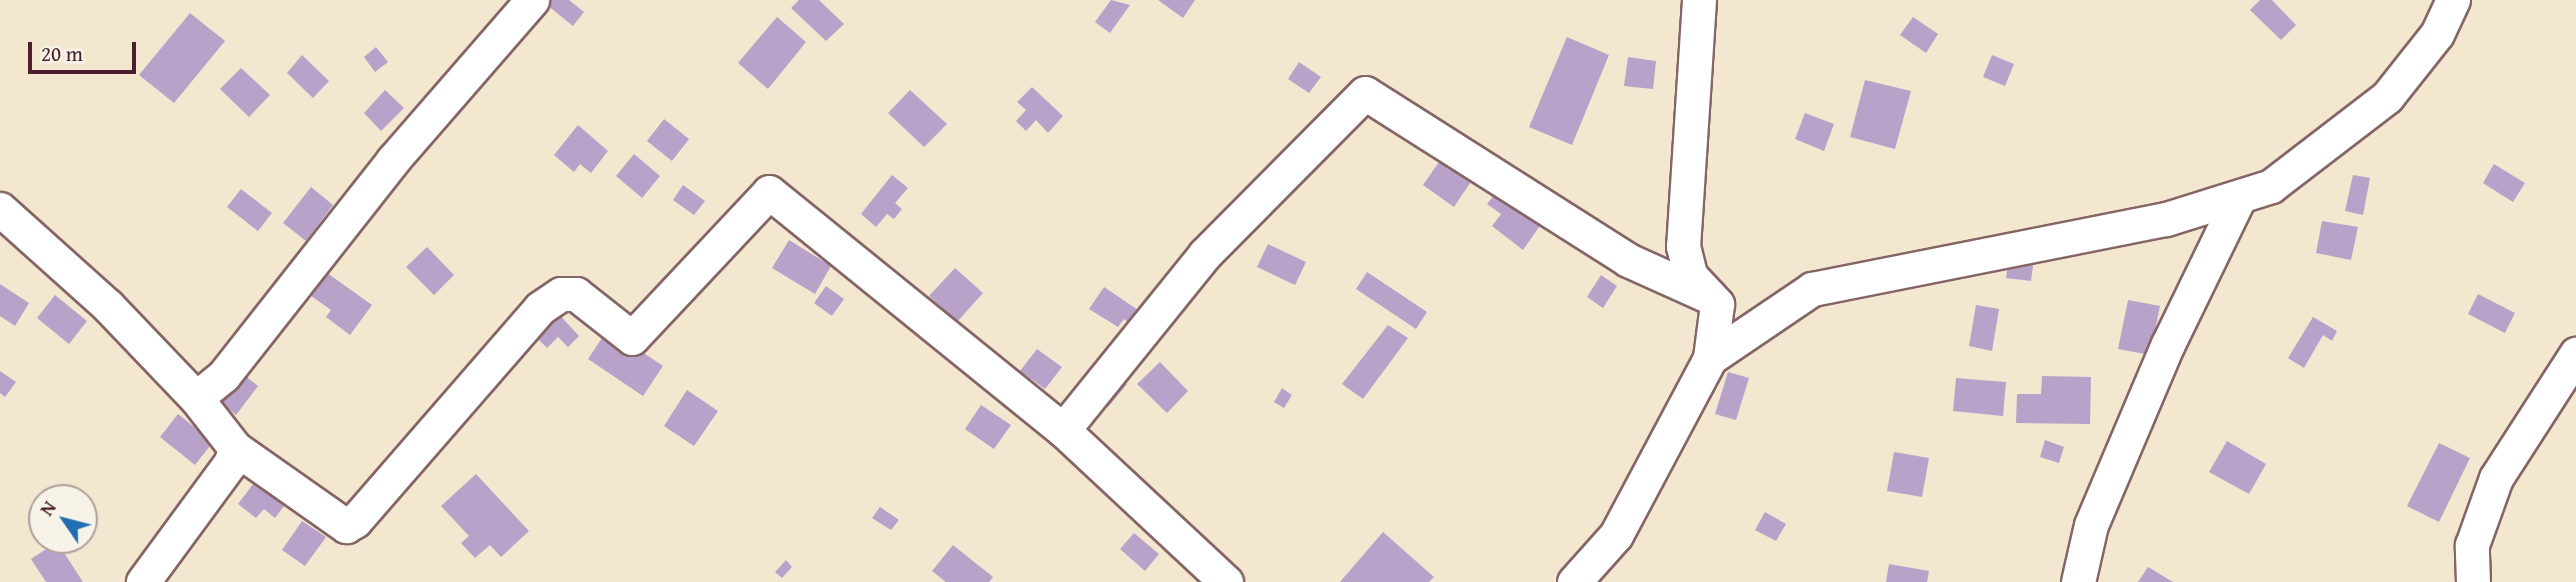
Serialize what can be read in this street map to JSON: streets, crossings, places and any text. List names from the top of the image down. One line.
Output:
{"scale_bar":"20 m","north":"top left"}
